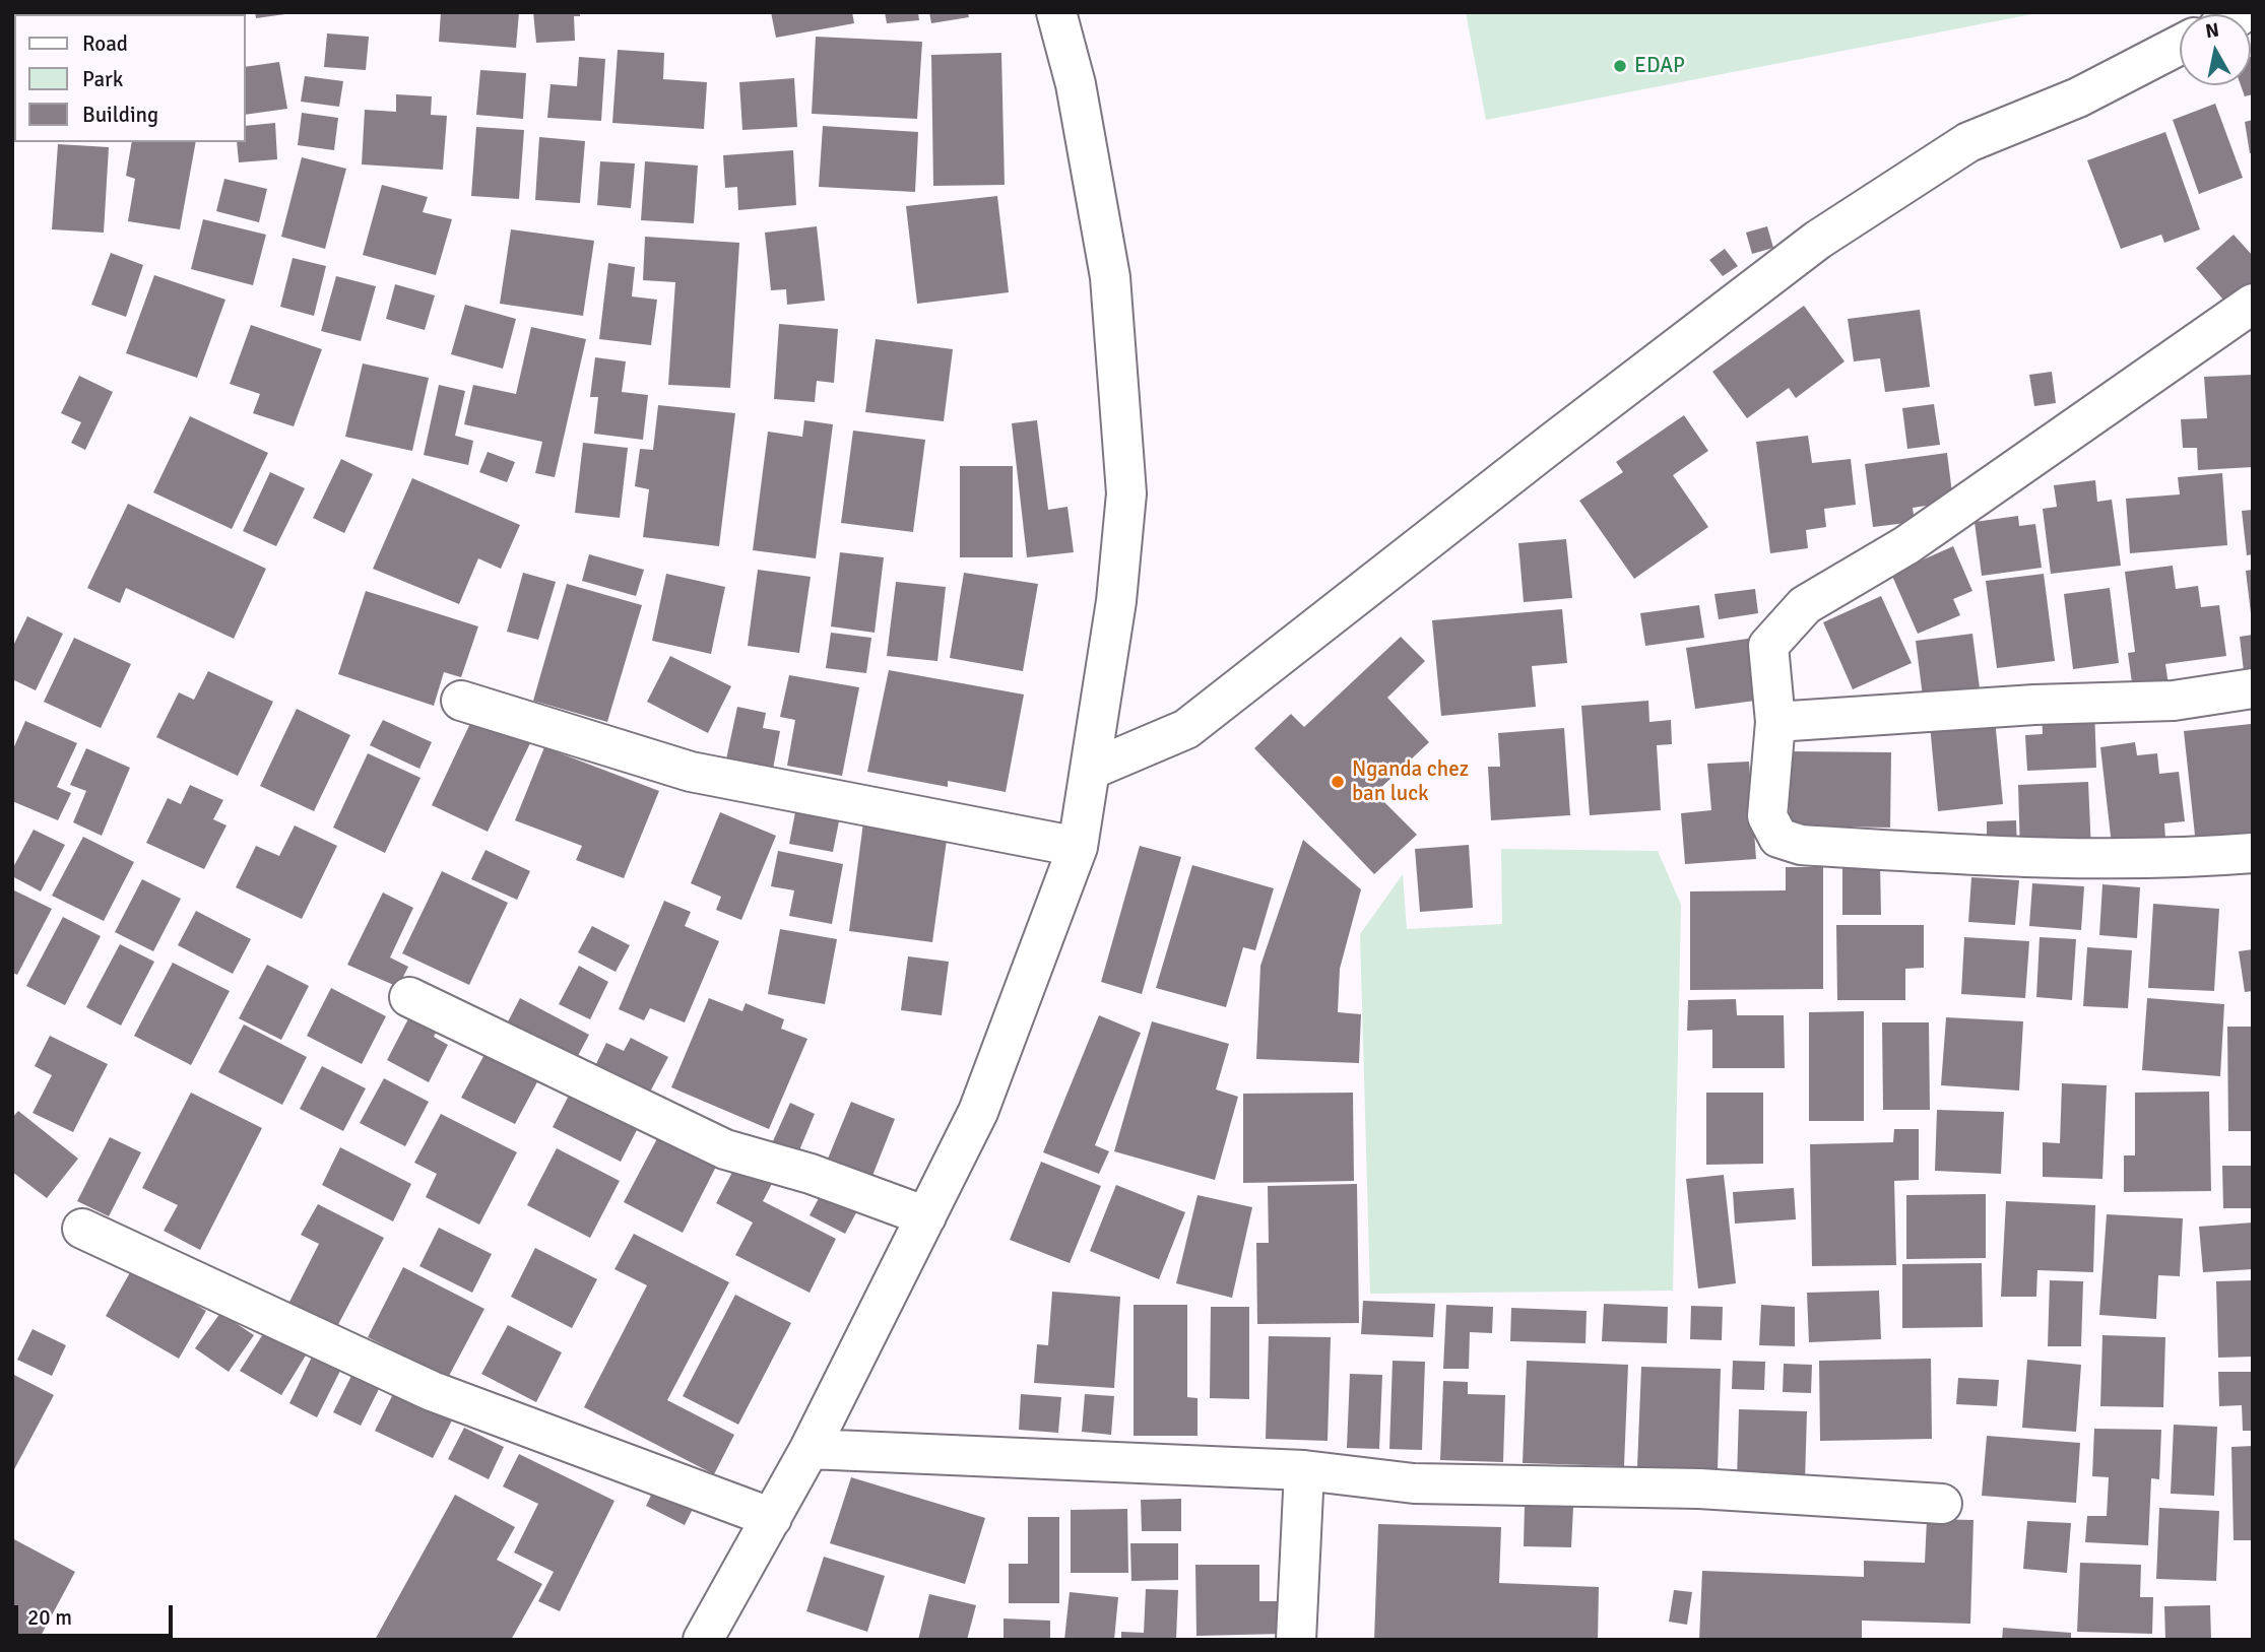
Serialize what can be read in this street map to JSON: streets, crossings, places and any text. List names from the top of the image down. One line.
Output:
{"places":["EDAP","Nganda chez ban luck"],"legend":["Road","Park","Building"],"scale_bar":"20 m","north":"top"}
